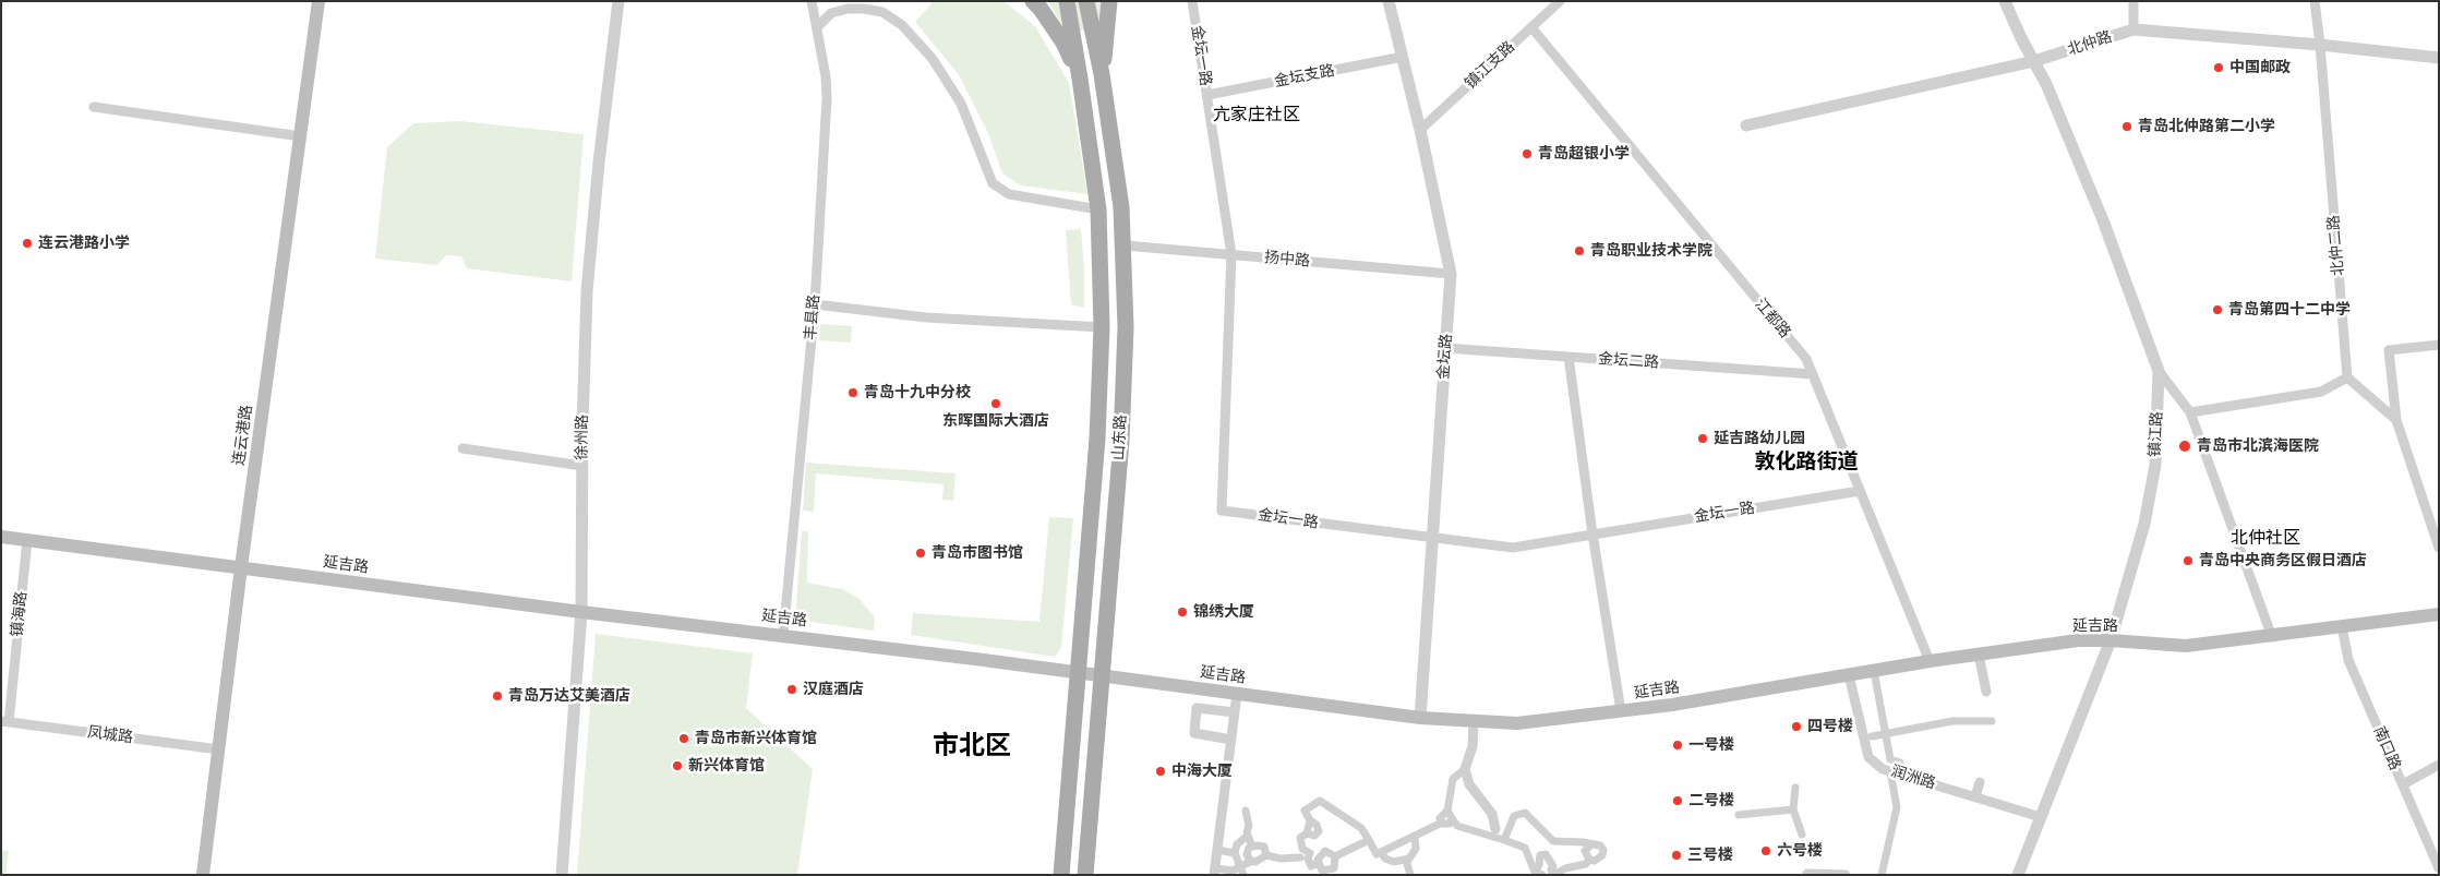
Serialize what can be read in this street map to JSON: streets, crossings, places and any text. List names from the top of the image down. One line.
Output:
{"streets":{"main road":["连云港路","山东路","延吉路"],"street":["北仲路","金坛一路","镇江支路","金坛支路","北仲二路","扬中路","丰县路","江都路","金坛路","金坛二路","镇江路","徐州路","镇海路","凤城路","南口路","润洲路"]},"crossings":[["北仲路","北仲二路"],["北仲路","镇江路"],["金坛一路","金坛支路"],["金坛一路","扬中路"],["金坛一路","江都路"],["金坛一路","金坛路"],["镇江支路","江都路"],["镇江支路","金坛路"],["金坛支路","金坛路"],["扬中路","金坛路"],["扬中路","山东路"],["丰县路","延吉路"],["江都路","金坛二路"],["江都路","延吉路"],["金坛路","金坛二路"],["金坛路","延吉路"],["镇江路","延吉路"],["镇江路","润洲路"],["连云港路","延吉路"],["连云港路","凤城路"],["徐州路","延吉路"],["山东路","延吉路"],["延吉路","镇海路"],["延吉路","南口路"],["延吉路","润洲路"],["镇海路","凤城路"]],"districts":["亢家庄社区","敦化路街道","北仲社区","市北区"],"places":["中国邮政","青岛北仲路第二小学","青岛超银小学","连云港路小学","青岛职业技术学院","青岛第四十二中学","青岛十九中分校","东晖国际大酒店","延吉路幼儿园","青岛市北滨海医院","青岛市图书馆","青岛中央商务区假日酒店","锦绣大厦","汉庭酒店","青岛万达艾美酒店","四号楼","青岛市新兴体育馆","一号楼","新兴体育馆","中海大厦","二号楼","六号楼","三号楼"]}
